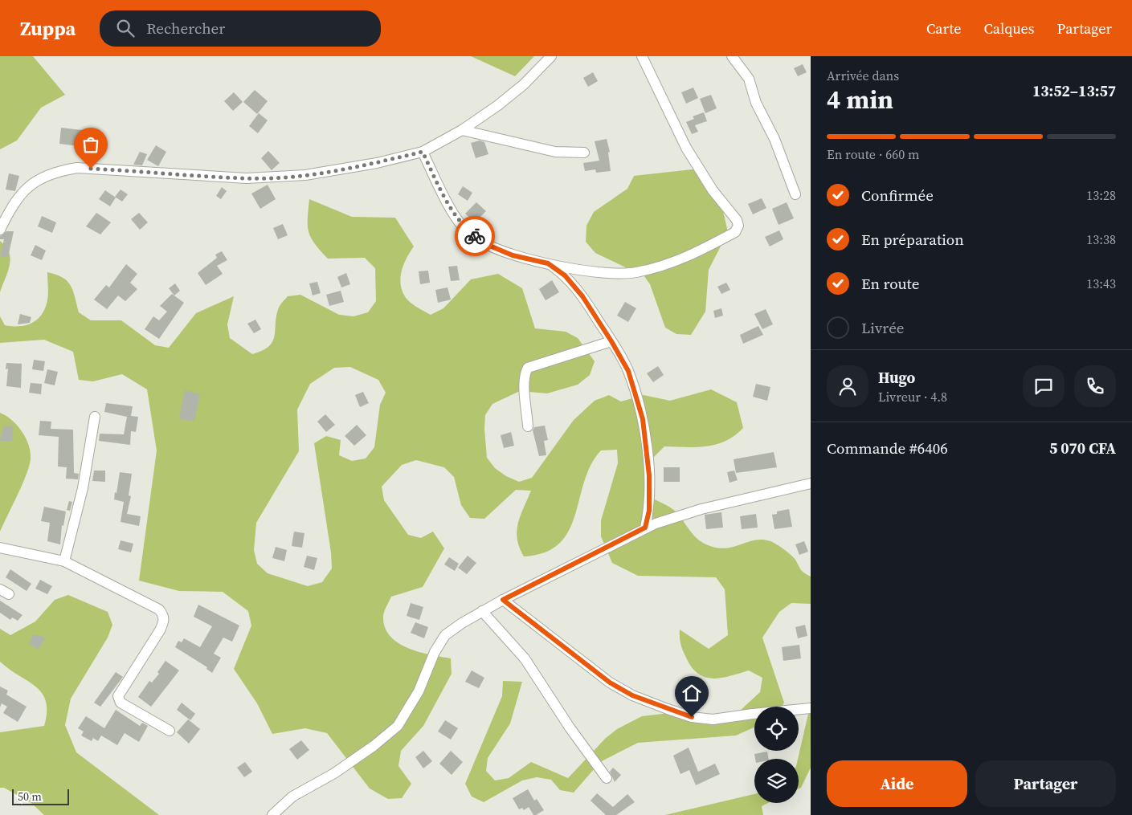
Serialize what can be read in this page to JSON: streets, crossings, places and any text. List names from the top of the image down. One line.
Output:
{"scale_bar":"50 m","page":{"header":"Zuppa","search":"Rechercher","nav":["Carte","Calques","Partager"],"heading":["4 min","Arrivée dans","13:52–13:57"],"panel":["Hugo","Livreur · 4.8","Commande #6406","5 070 CFA"],"bar":"En route · 660 m","list":[["Confirmée","13:28"],["En préparation","13:38"],["En route","13:43"],"Livrée"],"buttons":["Aide","Partager"],"scale":"50 m"}}
